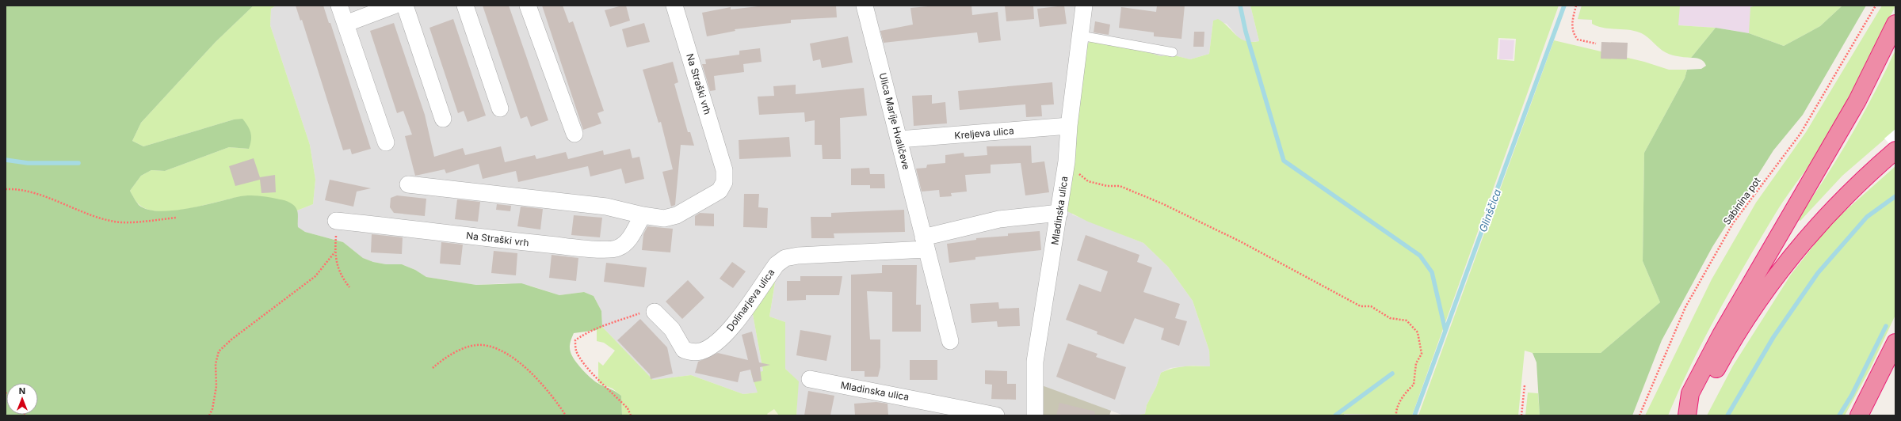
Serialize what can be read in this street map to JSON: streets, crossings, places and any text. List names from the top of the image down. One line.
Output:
{"streets":{"street":["Na Straški vrh","Ulica Marije Hvaličeve","Kreljeva ulica","Mladinska ulica","Dolinarjeva ulica"],"path":["Sabinina pot"]},"crossings":[["Ulica Marije Hvaličeve","Kreljeva ulica"],["Ulica Marije Hvaličeve","Dolinarjeva ulica"],["Kreljeva ulica","Mladinska ulica"]],"water":["Glinščica"],"north":"top"}
